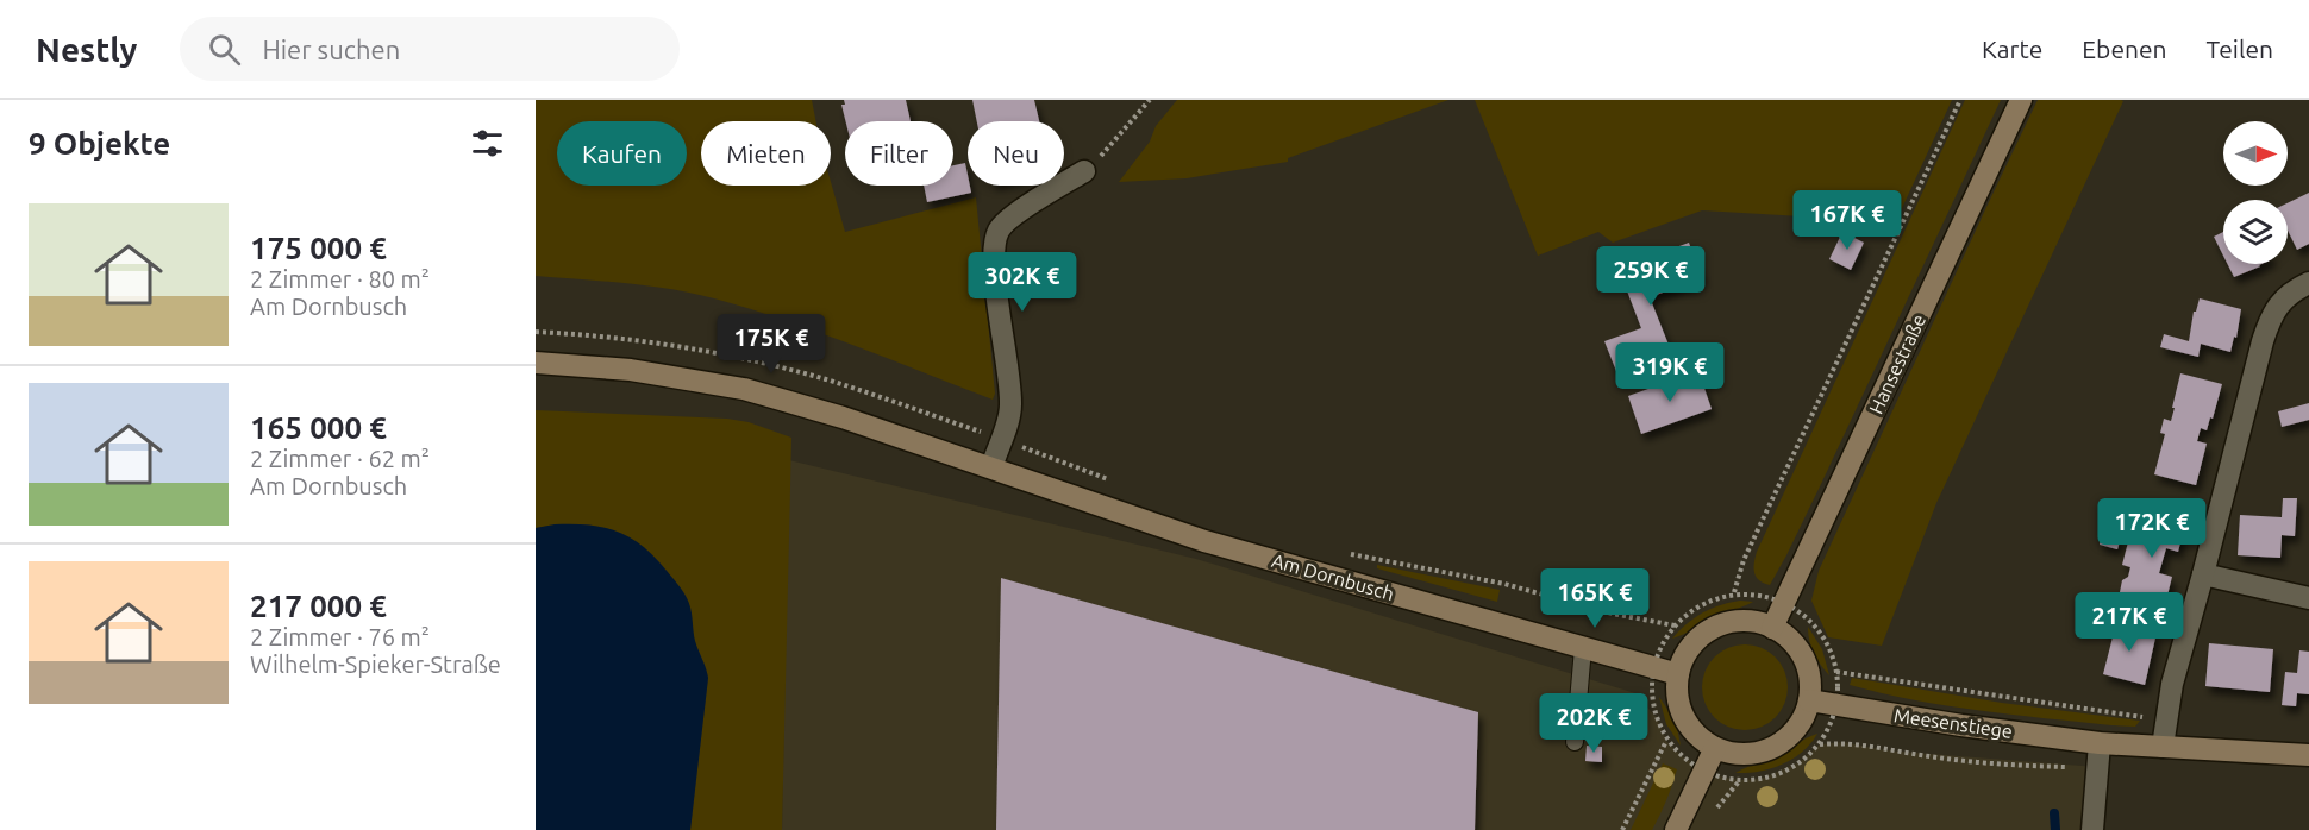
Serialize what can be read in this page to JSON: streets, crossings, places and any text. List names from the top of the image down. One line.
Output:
{"streets":{"street":["Hansestraße","Am Dornbusch","Meesenstiege"]},"crossings":[["Hansestraße","Am Dornbusch"],["Hansestraße","Meesenstiege"],["Am Dornbusch","Meesenstiege"]],"north":"right","page":{"header":"Nestly","search":"Hier suchen","nav":["Karte","Ebenen","Teilen"],"heading":"9 Objekte","chip":["Kaufen","Mieten","Filter","Neu"],"list":[{"name":"175 000 €","note":"2 Zimmer · 80 m² · Am Dornbusch"},{"name":"165 000 €","note":"2 Zimmer · 62 m² · Am Dornbusch"},{"name":"217 000 €","note":"2 Zimmer · 76 m² · Wilhelm-Spieker-Straße"}],"price":["167K €","259K €","302K €","175K €","319K €","172K €","165K €","217K €","202K €"]}}
